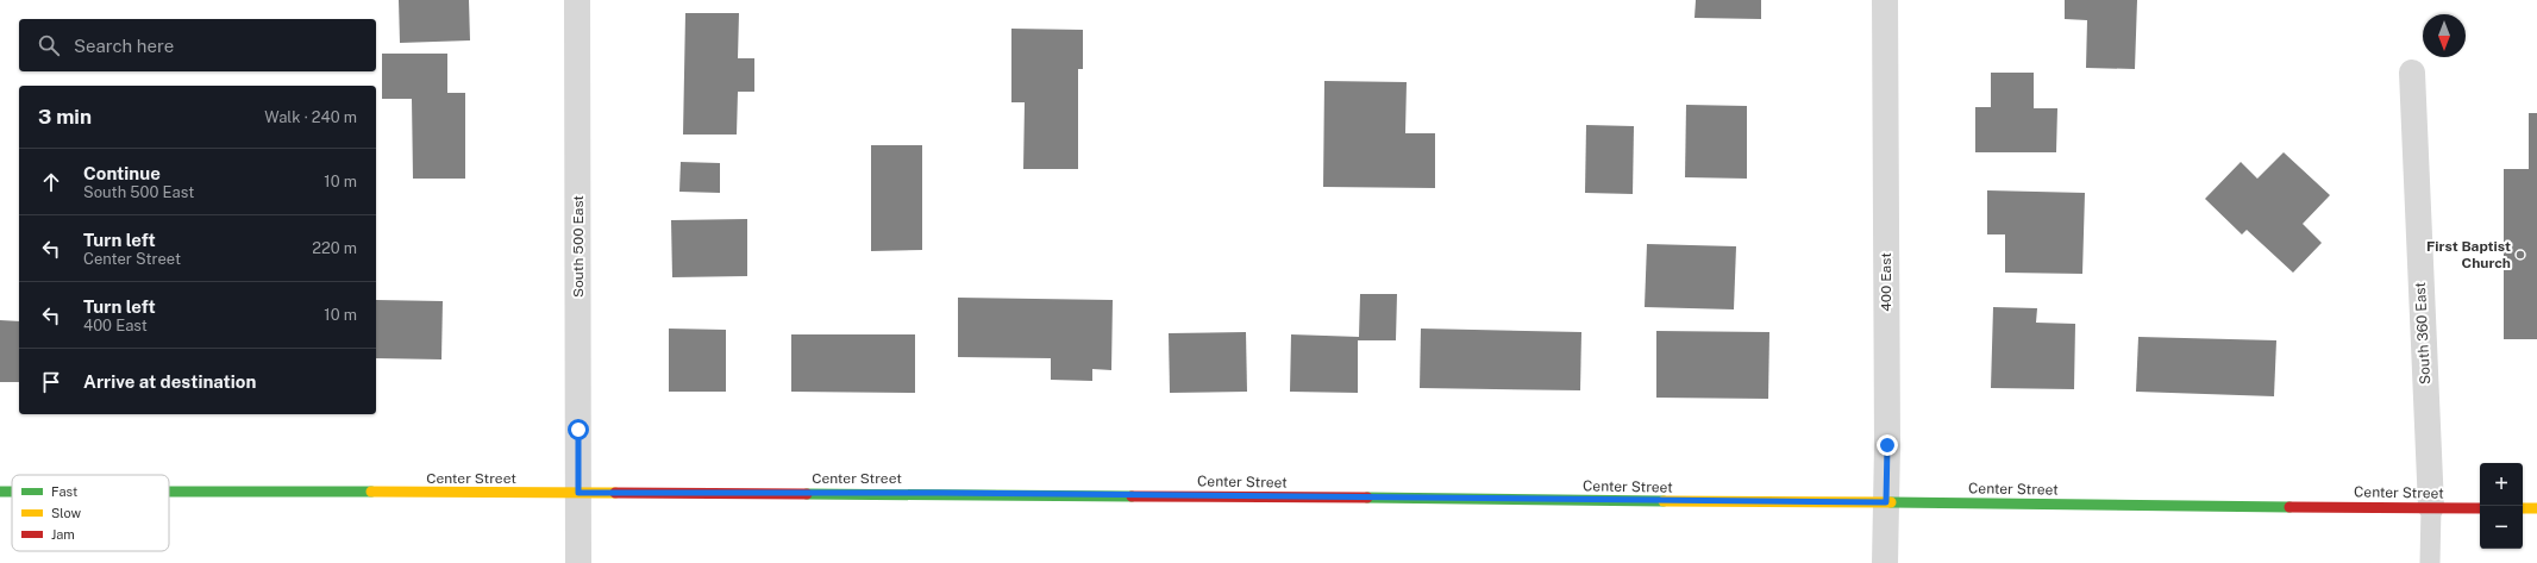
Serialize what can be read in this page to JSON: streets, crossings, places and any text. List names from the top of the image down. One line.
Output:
{"streets":{"street":["South 500 East","400 East","South 360 East","Center Street"]},"crossings":[["South 500 East","Center Street"],["400 East","Center Street"],["South 360 East","Center Street"]],"places":["First Baptist Church"],"legend":["Fast","Slow","Jam"],"north":"bottom","page":{"search":"Search here","heading":["3 min","Walk · 240 m"],"list":[["Continue","South 500 East","10 m"],["Turn left","Center Street","220 m"],["Turn left","400 East","10 m"],"Arrive at destination"],"map_buttons":["+","−"]}}
